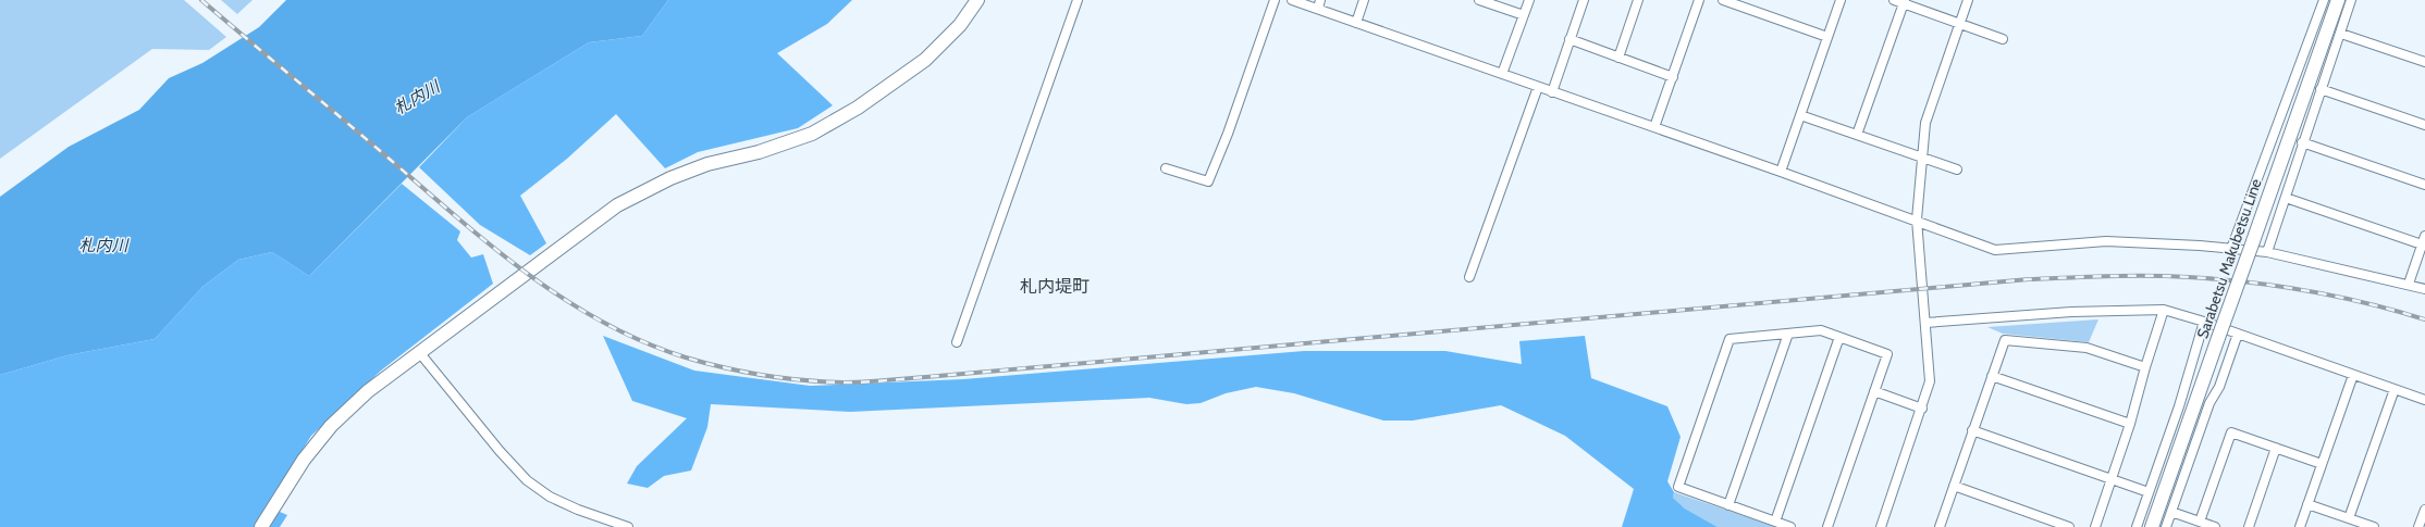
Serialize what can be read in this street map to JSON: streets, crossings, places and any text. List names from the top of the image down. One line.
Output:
{"streets":{"street":["Sarabetsu Makubetsu Line"]},"districts":["札内堤町"],"water":["札内川"]}
